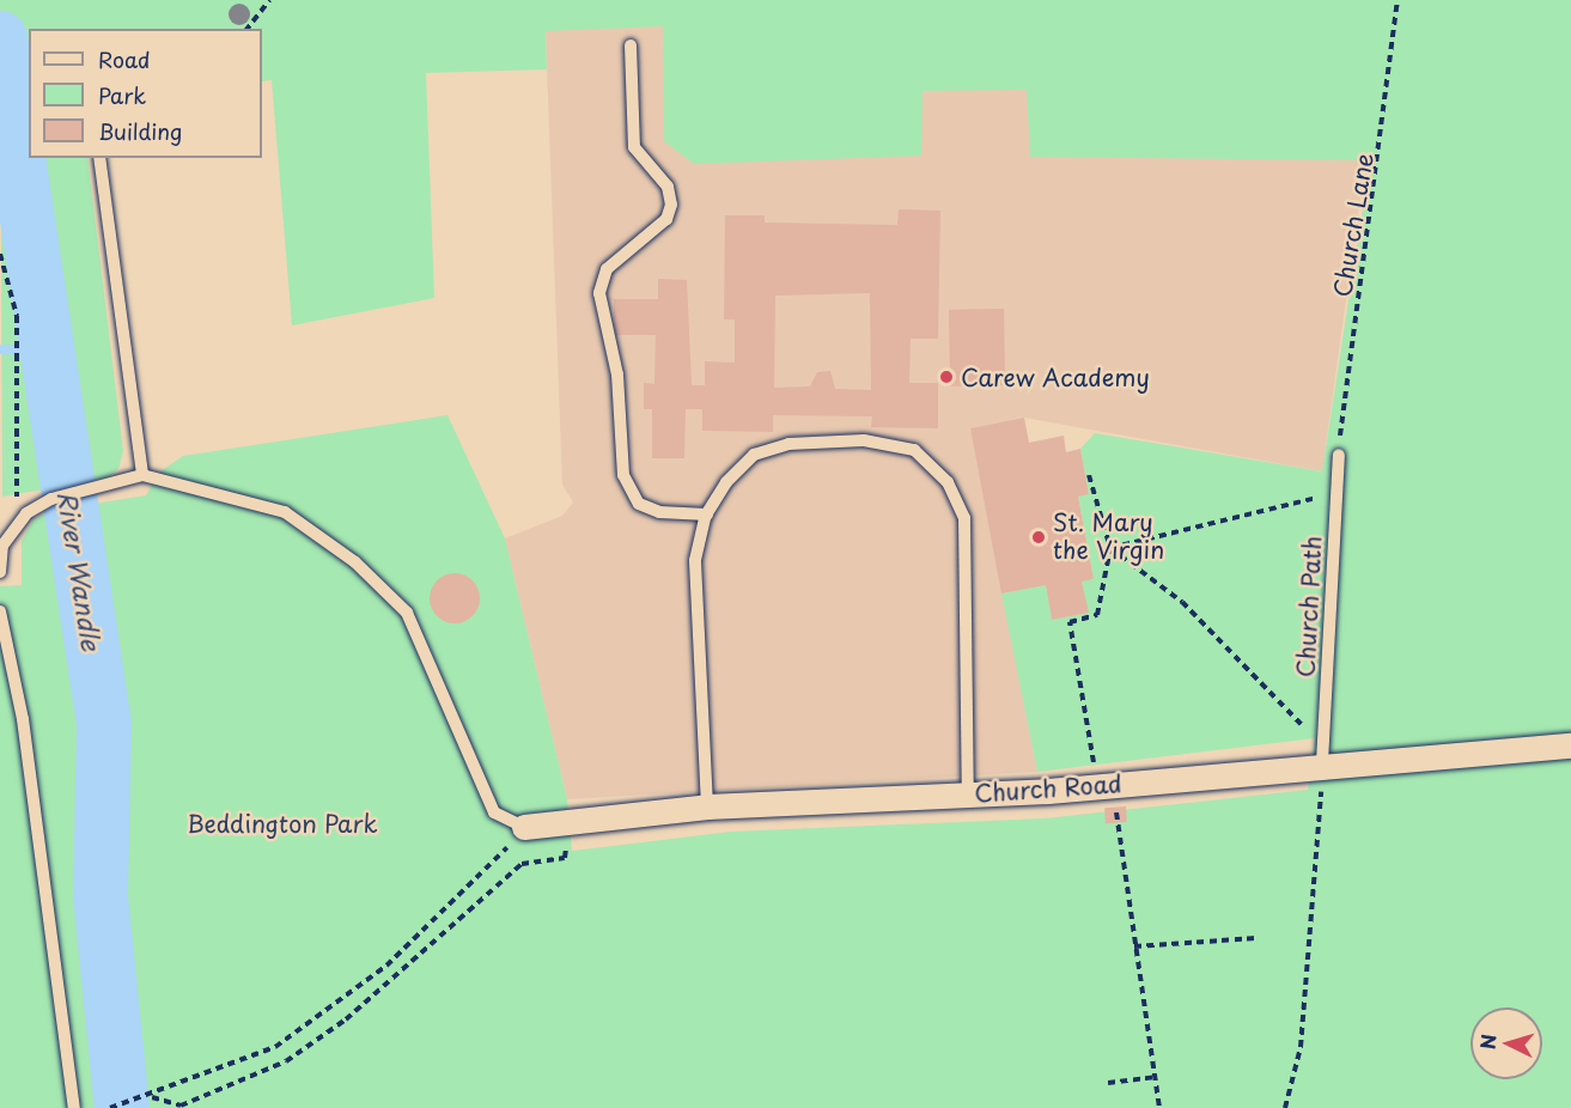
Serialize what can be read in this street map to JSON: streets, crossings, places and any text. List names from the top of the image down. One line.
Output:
{"streets":{"street":["Church Road"],"lane":["Church Path"],"path":["Church Lane"]},"crossings":[["Church Lane","Church Path"],["Church Path","Church Road"]],"water":["River Wandle"],"parks":["Beddington Park"],"places":["Carew Academy","St. Mary the Virgin"],"legend":["Road","Park","Building"],"north":"left"}
